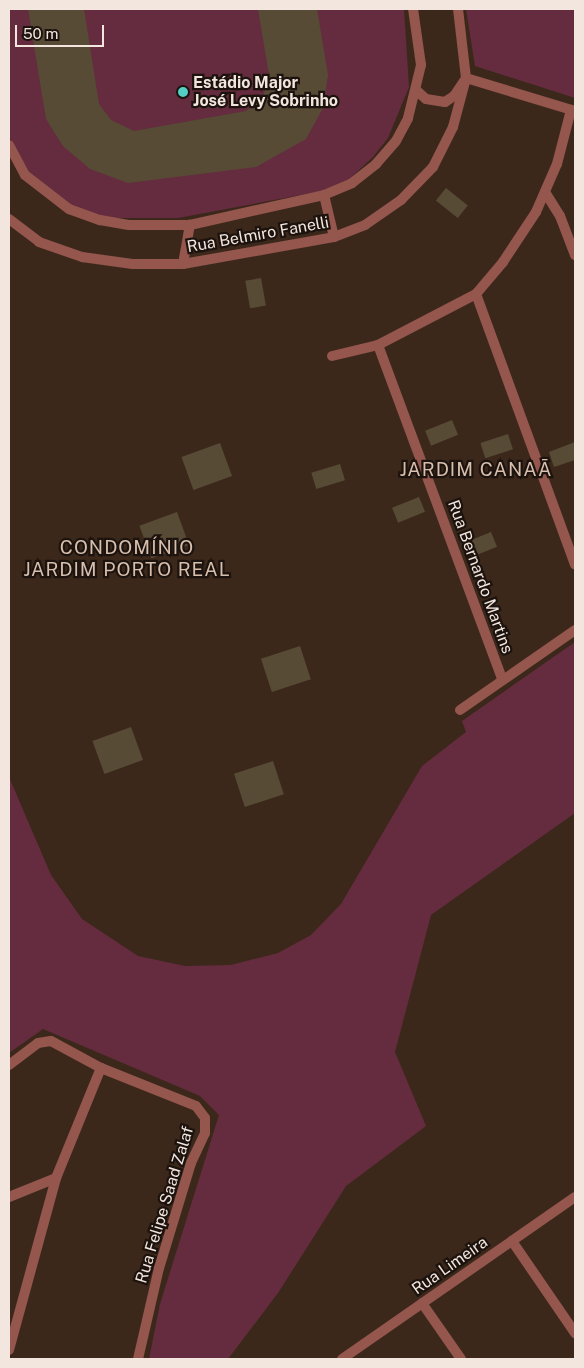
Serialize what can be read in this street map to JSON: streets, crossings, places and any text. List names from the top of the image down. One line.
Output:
{"streets":{"street":["Rua Belmiro Fanelli","Rua Bernardo Martins","Rua Felipe Saad Zalaf","Rua Limeira"]},"districts":["JARDIM CANAÃ","CONDOMÍNIO JARDIM PORTO REAL"],"places":["Estádio Major José Levy Sobrinho"],"scale_bar":"50 m"}
